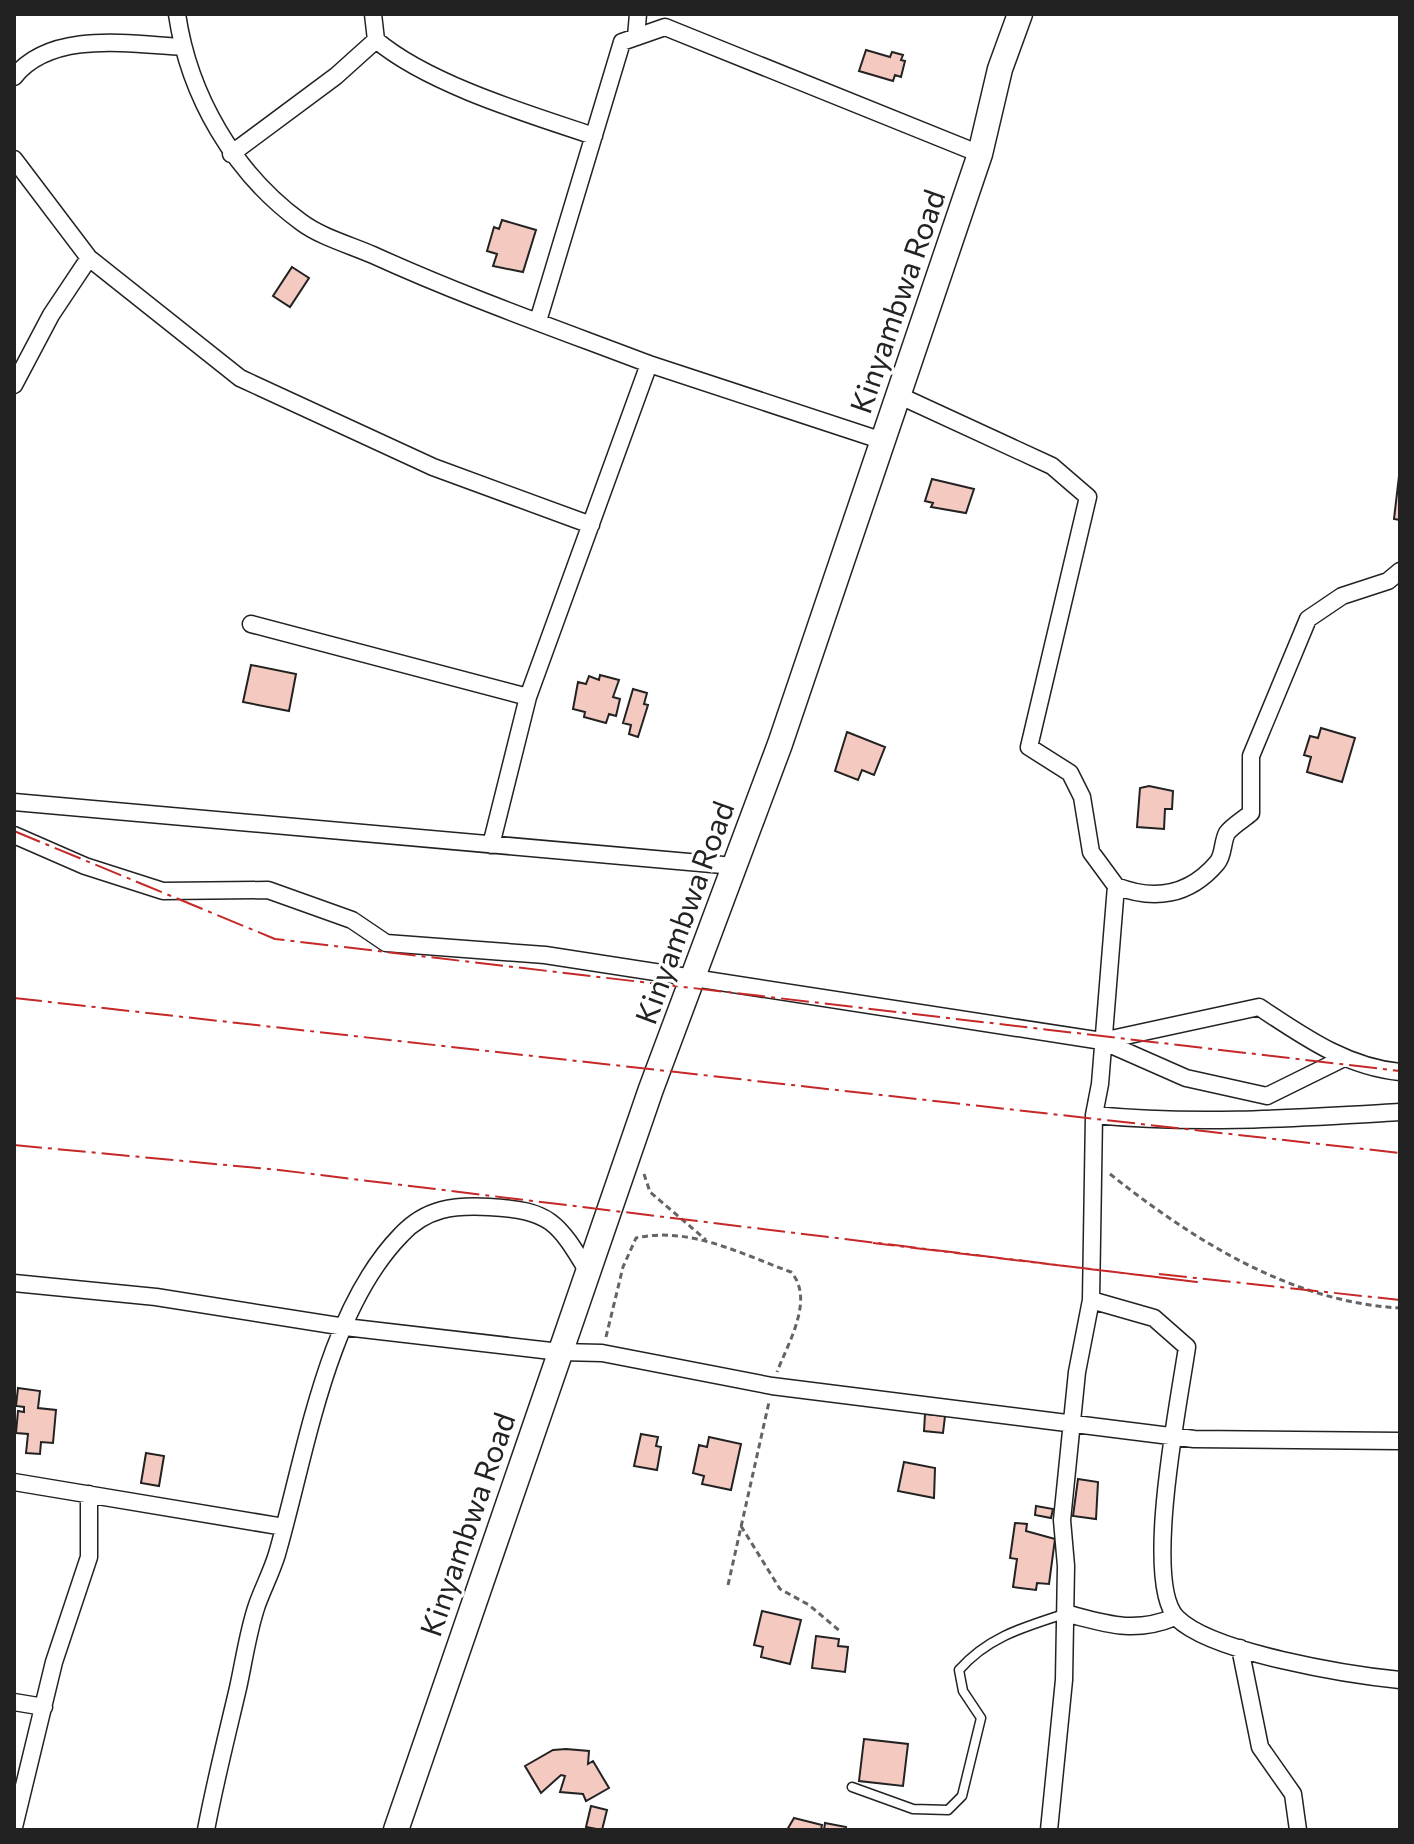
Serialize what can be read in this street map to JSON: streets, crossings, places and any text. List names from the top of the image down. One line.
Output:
{"streets":{"street":["Kinyambwa Road"]}}
